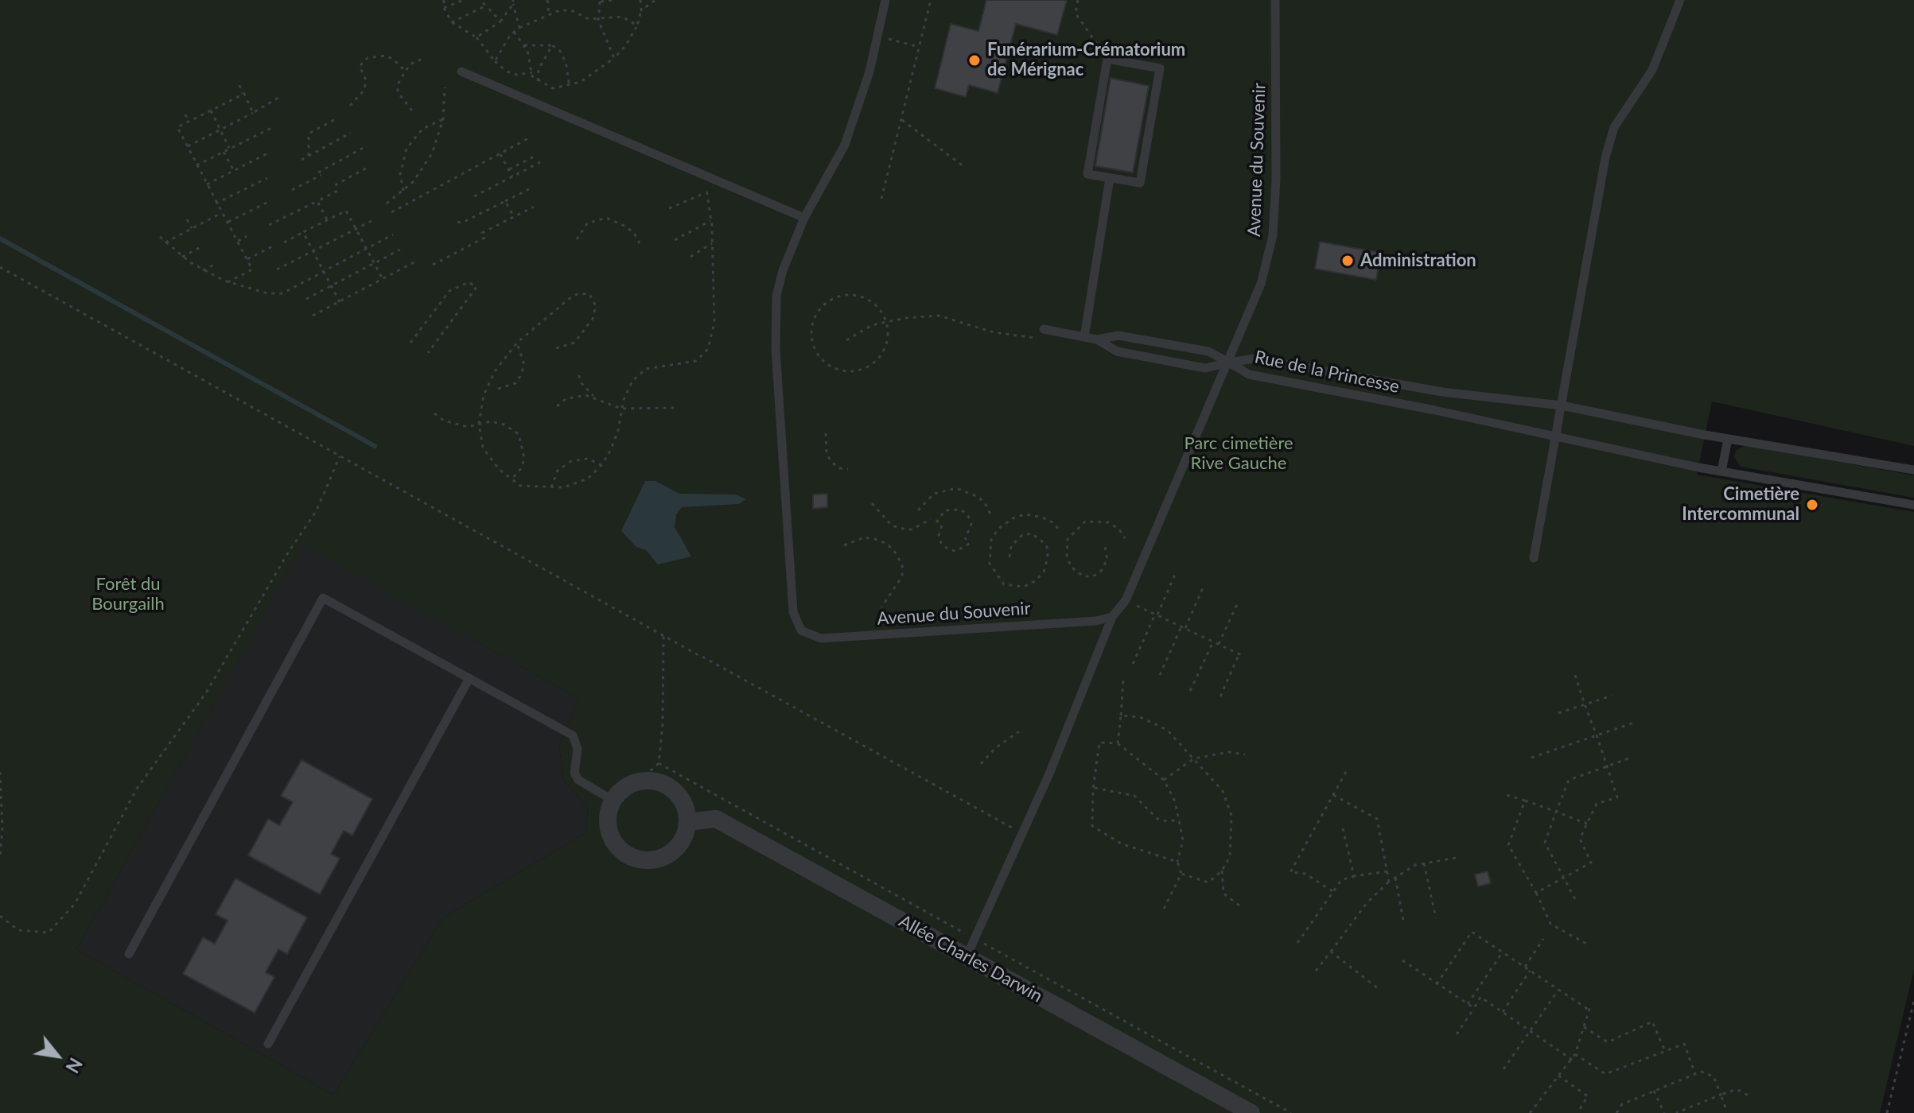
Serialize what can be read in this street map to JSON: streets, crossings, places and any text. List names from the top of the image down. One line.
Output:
{"streets":{"street":["Allée Charles Darwin"],"lane":["Avenue du Souvenir","Rue de la Princesse"]},"crossings":[["Avenue du Souvenir","Rue de la Princesse"]],"parks":["Parc cimetière Rive Gauche","Forêt du Bourgailh"],"places":["Funérarium-Crématorium de Mérignac","Administration","Cimetière Intercommunal"],"north":"bottom right"}
